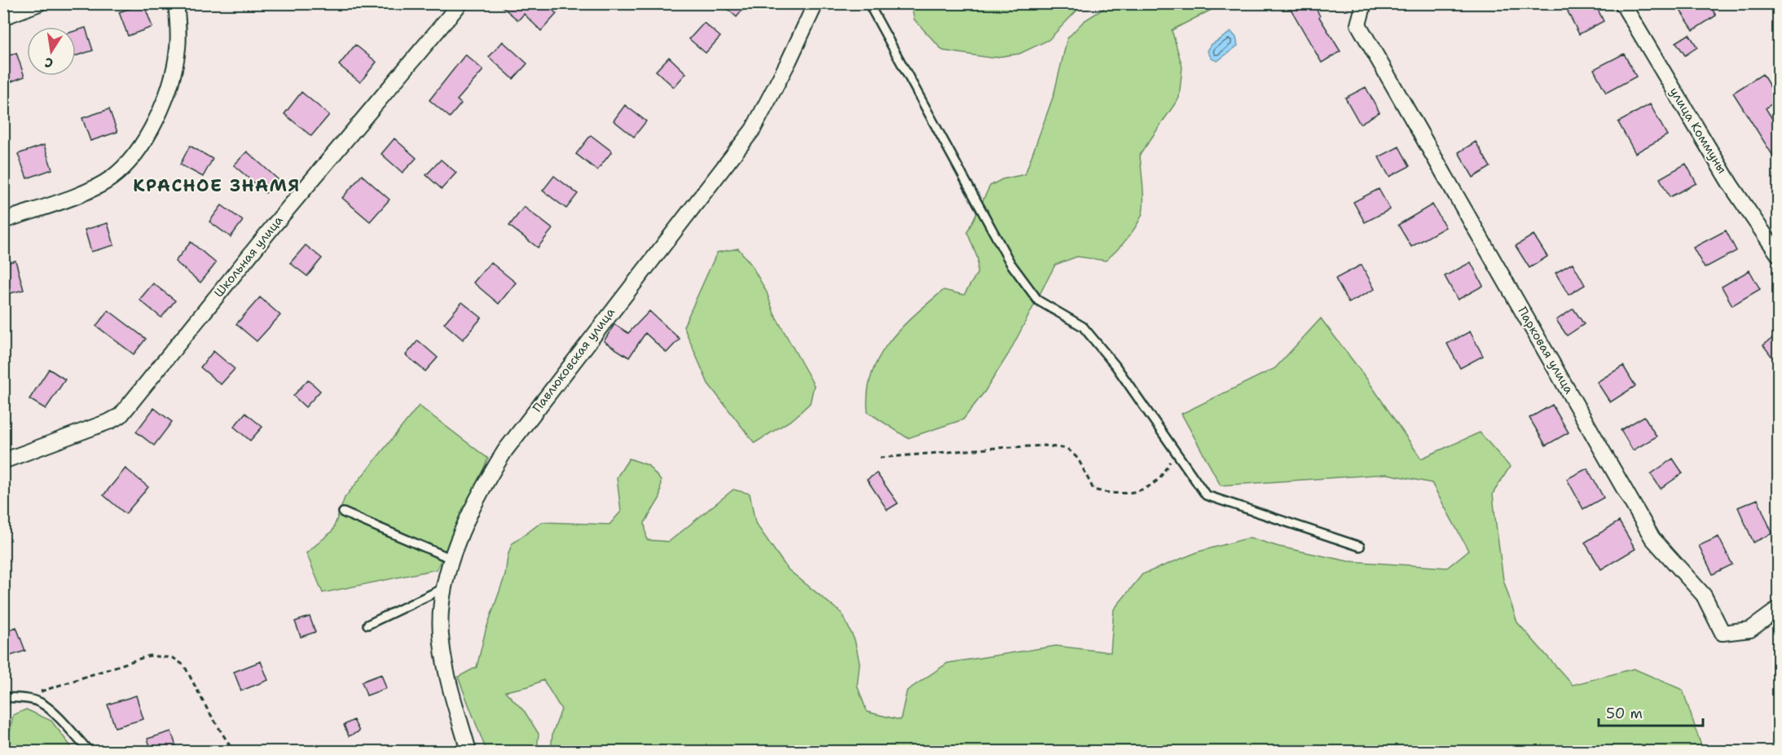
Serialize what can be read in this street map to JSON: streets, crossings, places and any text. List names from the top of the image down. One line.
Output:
{"streets":{"street":["улица Коммуны","Школьная улица","Парковая улица","Павлюковская улица"]},"districts":["КРАСНОЕ ЗНАМЯ"],"scale_bar":"50 m","north":"bottom"}
